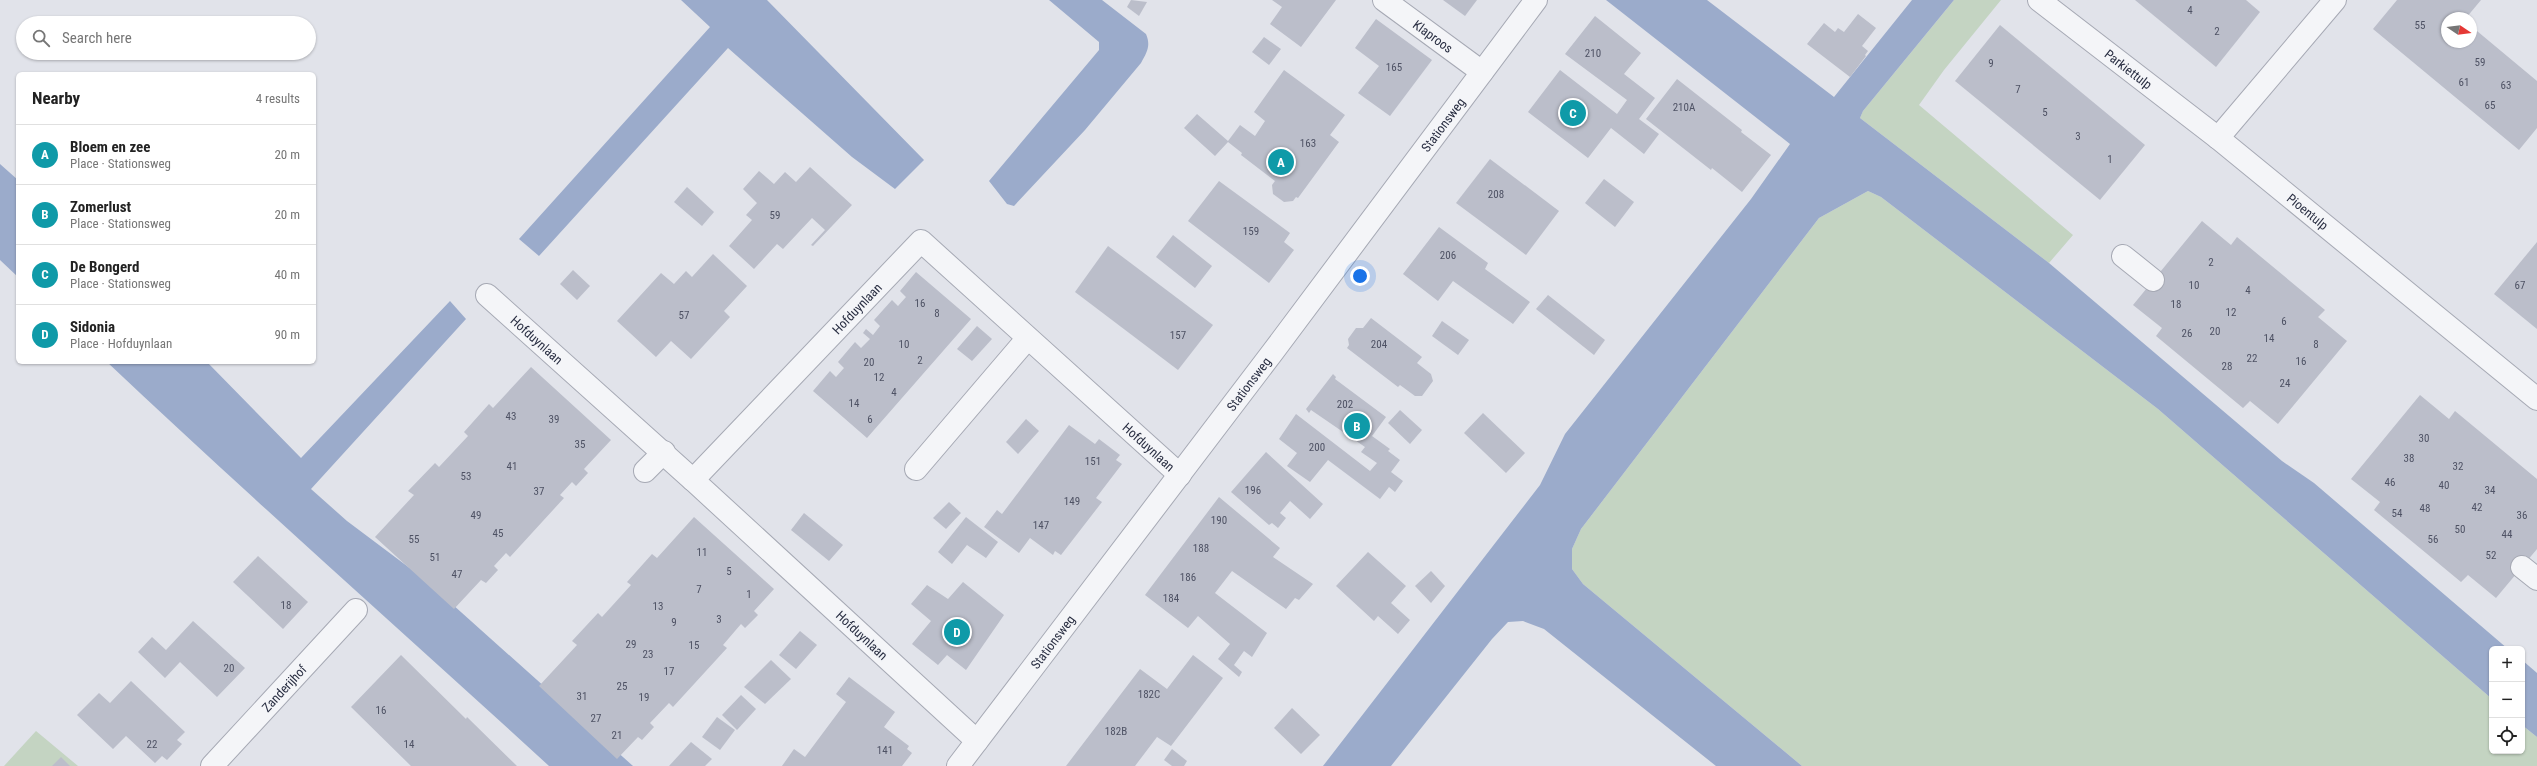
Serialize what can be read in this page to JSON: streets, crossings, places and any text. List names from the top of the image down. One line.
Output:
{"streets":{"street":["Klaproos","Parkiettulp","Stationsweg","Pioentulp","Hofduynlaan","Zanderijhof"]},"crossings":[["Klaproos","Stationsweg"],["Parkiettulp","Pioentulp"],["Stationsweg","Hofduynlaan"]],"house_numbers":["4","55","2","210","59","9","165","61","63","7","65","210A","5","3","163","1","208","59","159","206","2","10","67","4","16","18","12","8","57","6","20","26","157","14","10","204","8","22","2","16","20","28","12","24","4","14","202","43","39","6","30","35","200","38","151","41","32","53","46","40","196","34","37","149","42","48","54","49","36","190","147","50","45","44","55","56","188","11","52","51","5","47","186","7","1","184","18","13","3","9","29","15","23","20","17","25","182C","31","19","16","27","182B","21","22","14","141"],"north":"right","page":{"search":"Search here","heading":["Nearby","4 results"],"pins":["C","A","B","D"],"list":[{"mark":"A","name":"Bloem en zee","note":"Place · Stationsweg","value":"20 m"},{"mark":"B","name":"Zomerlust","note":"Place · Stationsweg","value":"20 m"},{"mark":"C","name":"De Bongerd","note":"Place · Stationsweg","value":"40 m"},{"mark":"D","name":"Sidonia","note":"Place · Hofduynlaan","value":"90 m"}],"map_buttons":["+","−"]}}
